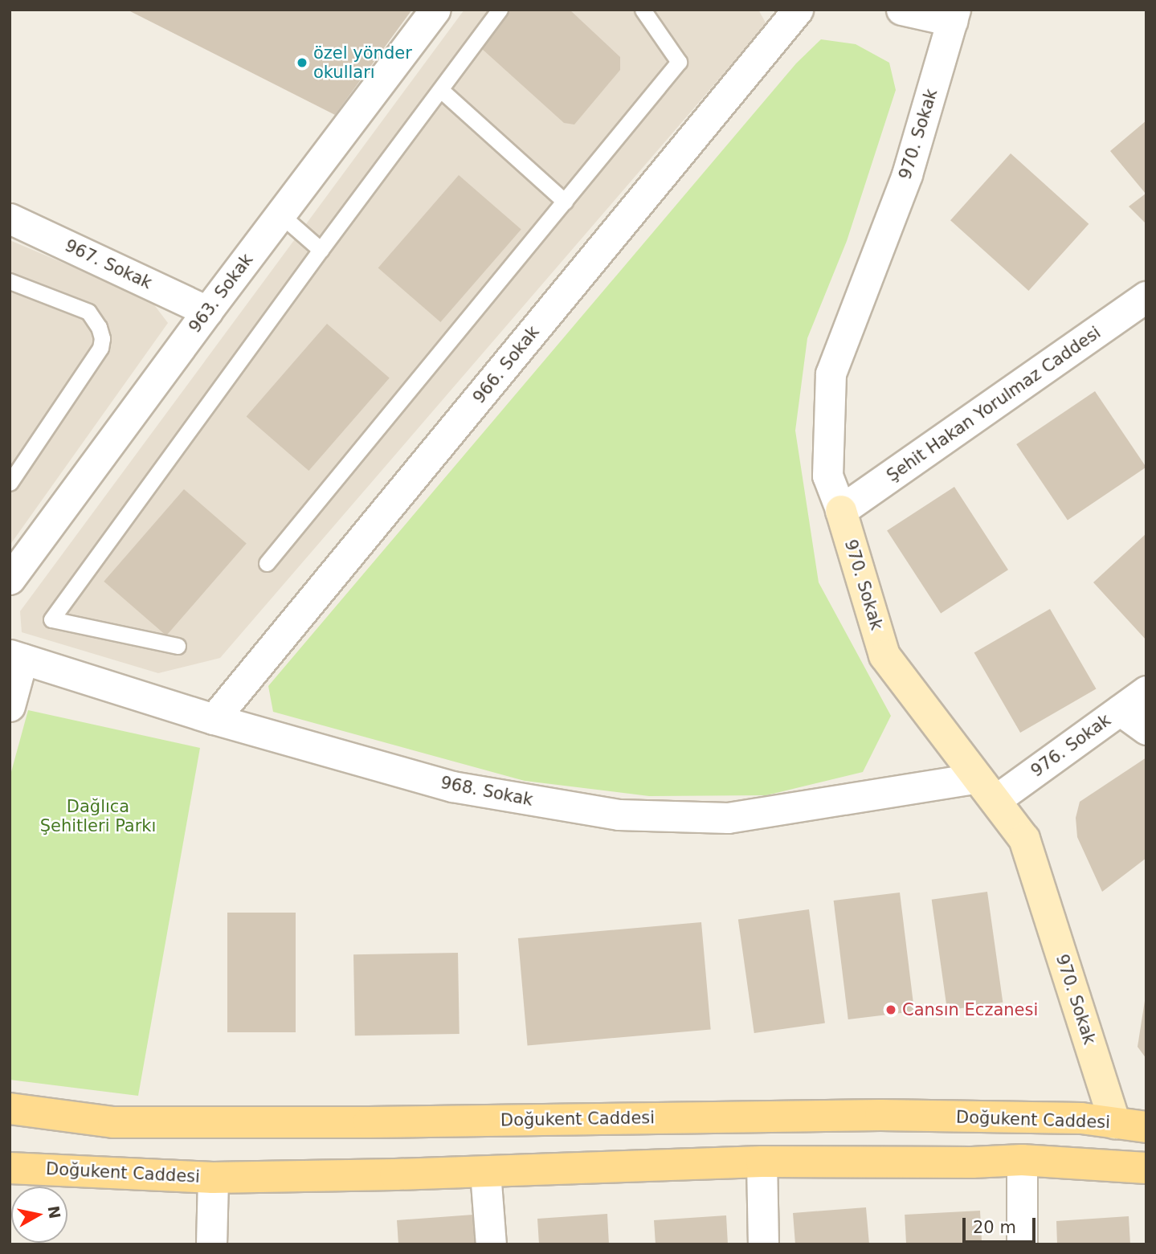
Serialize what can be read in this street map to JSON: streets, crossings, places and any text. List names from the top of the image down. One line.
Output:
{"streets":{"main road":["970. Sokak","Doğukent Caddesi"],"street":["967. Sokak","963. Sokak","966. Sokak","Şehit Hakan Yorulmaz Caddesi","976. Sokak","968. Sokak"]},"crossings":[["970. Sokak","Şehit Hakan Yorulmaz Caddesi"],["970. Sokak","976. Sokak"],["970. Sokak","968. Sokak"],["970. Sokak","Doğukent Caddesi"],["967. Sokak","963. Sokak"],["966. Sokak","968. Sokak"],["976. Sokak","968. Sokak"]],"parks":["Dağlıca Şehitleri Parkı"],"places":["özel yönder okulları","Cansın Eczanesi"],"scale_bar":"20 m","north":"right"}
